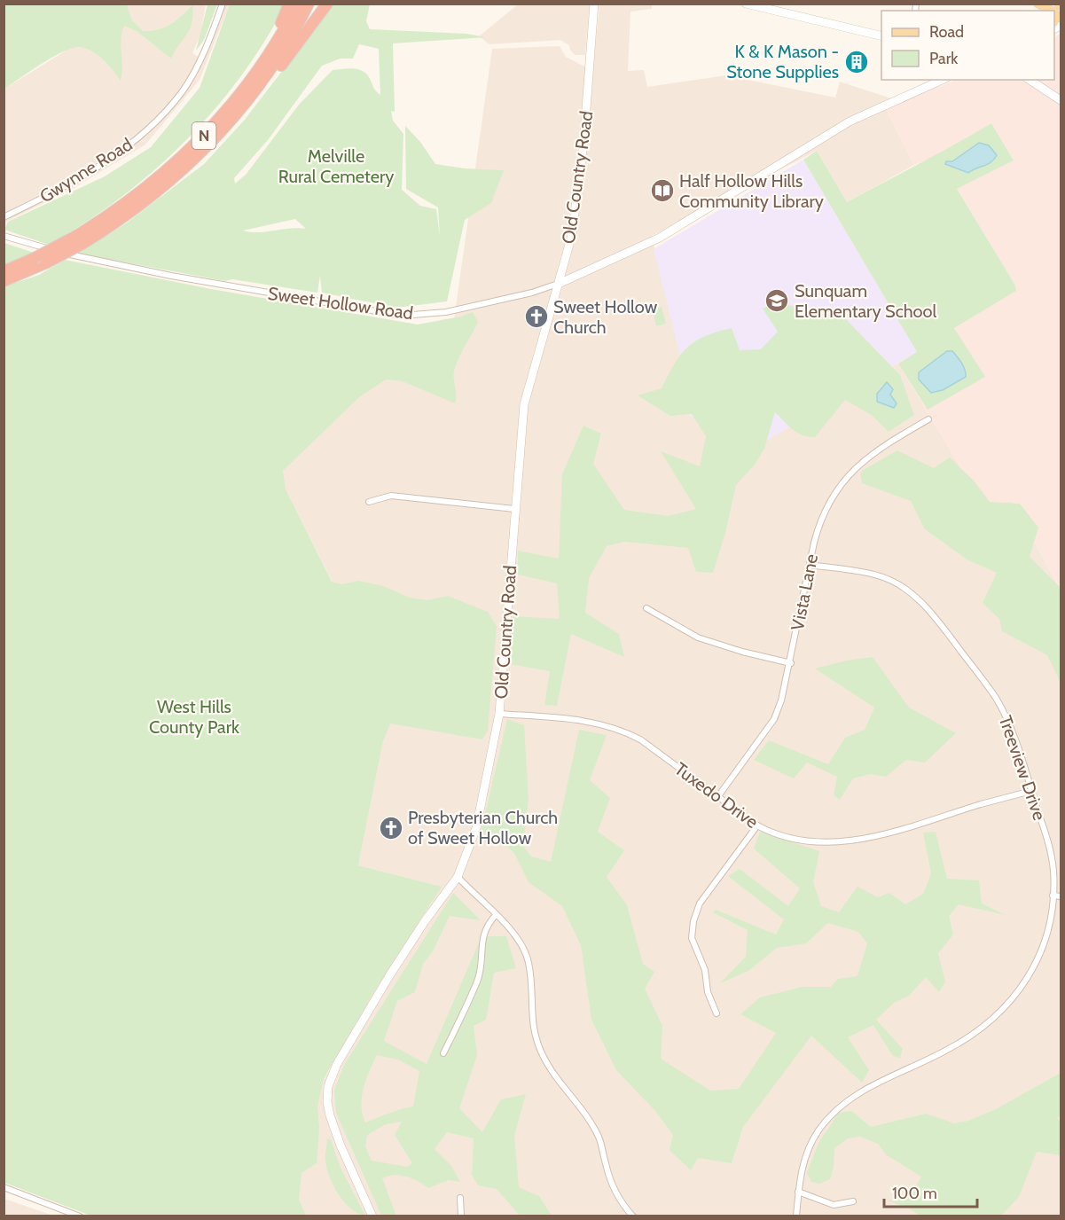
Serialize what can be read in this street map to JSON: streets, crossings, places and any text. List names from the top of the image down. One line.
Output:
{"streets":{"highway":["N"],"main road":["Old Country Road","Sweet Hollow Road"],"street":["Gwynne Road","Vista Lane","Treeview Drive","Tuxedo Drive"]},"crossings":[["Old Country Road","Sweet Hollow Road"],["Old Country Road","Tuxedo Drive"],["Vista Lane","Treeview Drive"],["Vista Lane","Tuxedo Drive"],["Treeview Drive","Tuxedo Drive"]],"parks":["Melville Rural Cemetery","West Hills County Park"],"places":{"building":["K & K Mason - Stone Supplies"],"library":["Half Hollow Hills Community Library"],"school or university":["Sunquam Elementary School"],"church":["Sweet Hollow Church","Presbyterian Church of Sweet Hollow"]},"legend":["Road","Park"],"scale_bar":"100 m"}
